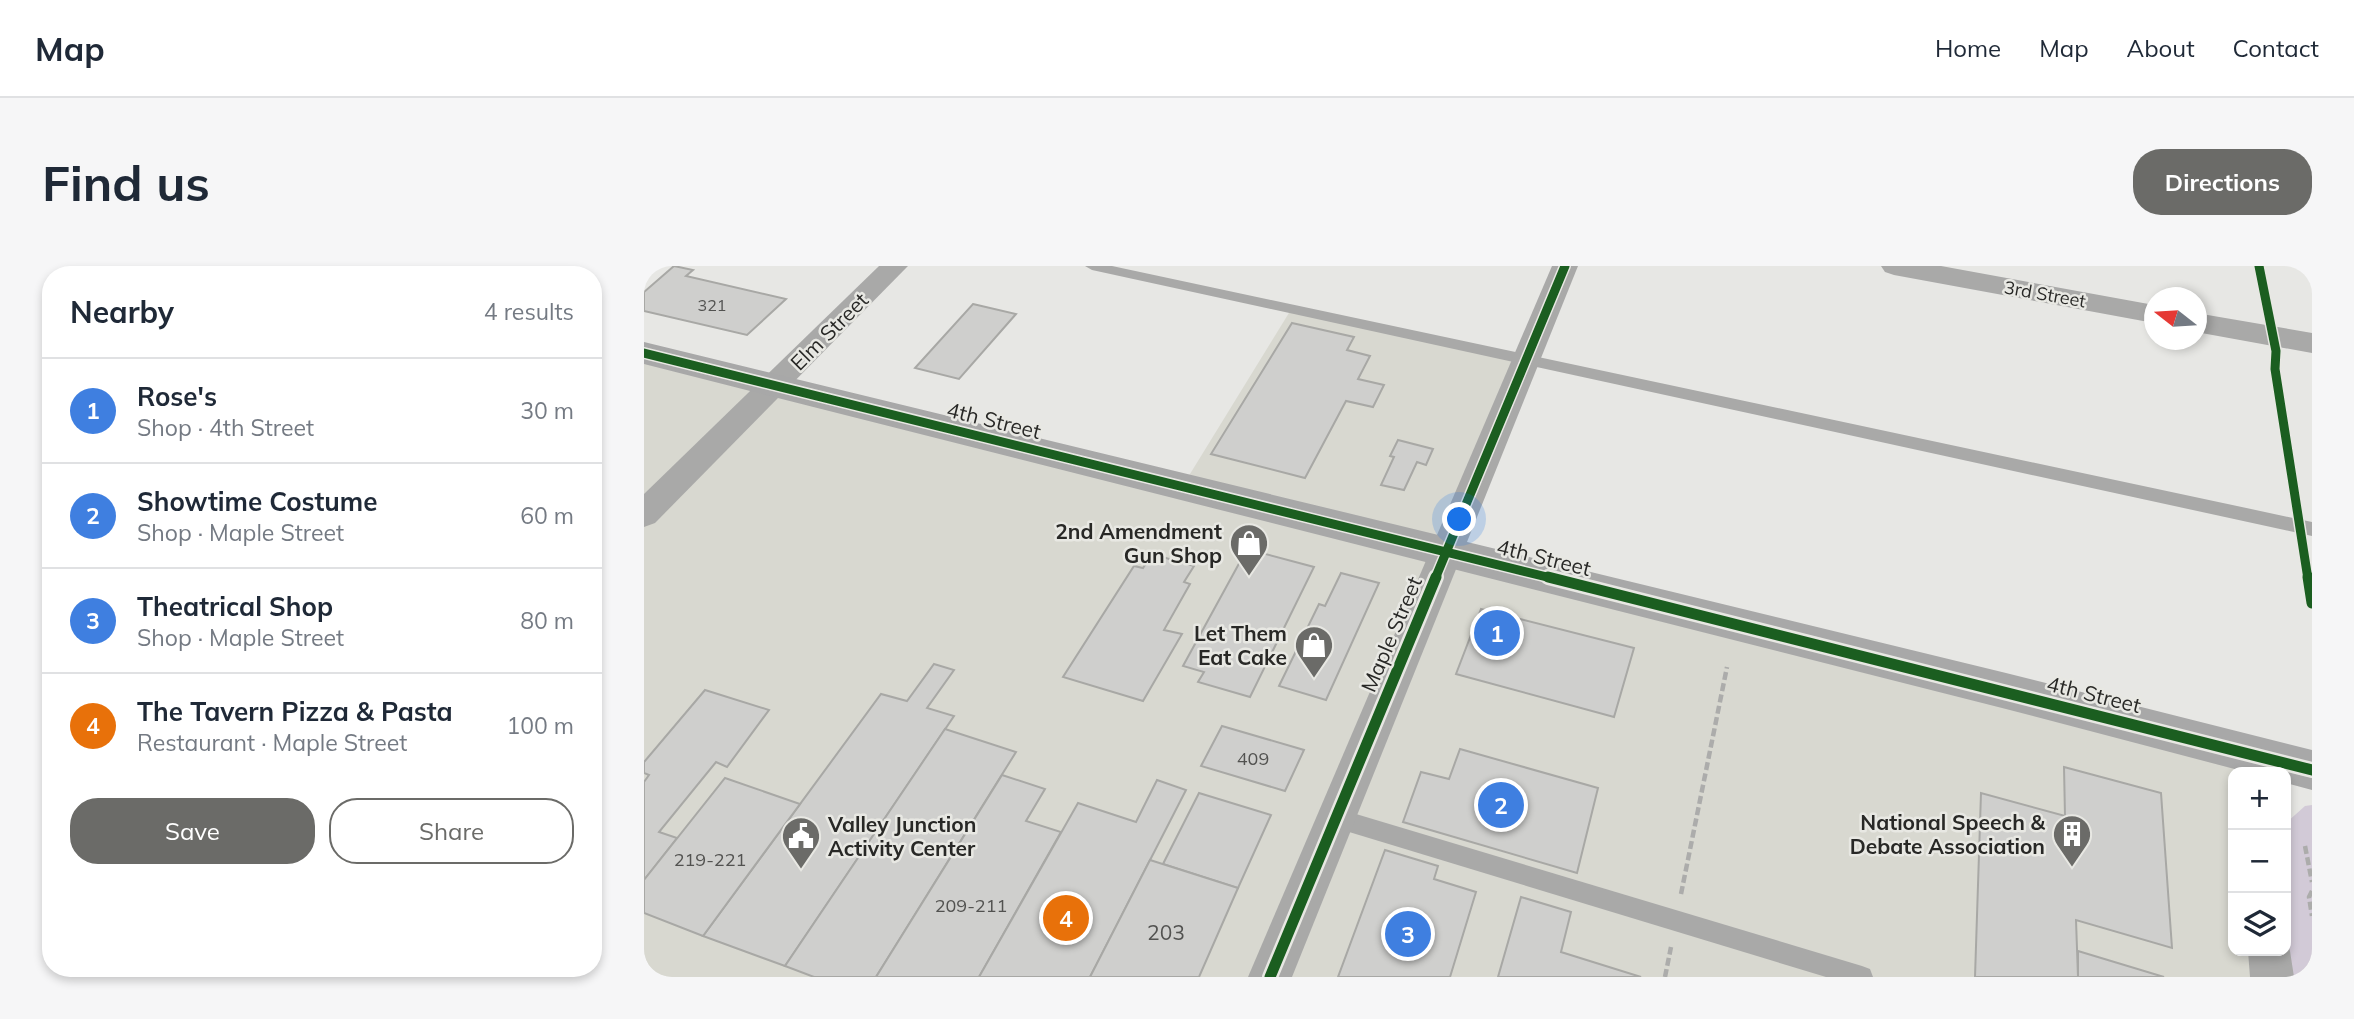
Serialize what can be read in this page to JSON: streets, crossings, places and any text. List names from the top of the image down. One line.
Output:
{"streets":{"street":["3rd Street","Elm Street","4th Street","Maple Street"]},"crossings":[["Elm Street","4th Street"],["4th Street","Maple Street"]],"places":{"shop":["2nd Amendment Gun Shop","Let Them Eat Cake"],"building":["National Speech & Debate Association"],"public building":["Valley Junction Activity Center"]},"house_numbers":["321","409","219-221","209-211","203"],"north":"left","page":{"header":"Map","nav":["Home","Map","About","Contact"],"buttons":["Directions",["Save","Share"]],"title":"Find us","heading":["Nearby","4 results"],"list":[{"mark":"1","name":"Rose's","note":"Shop · 4th Street","value":"30 m"},{"mark":"2","name":"Showtime Costume","note":"Shop · Maple Street","value":"60 m"},{"mark":"3","name":"Theatrical Shop","note":"Shop · Maple Street","value":"80 m"},{"mark":"4","name":"The Tavern Pizza & Pasta","note":"Restaurant · Maple Street","value":"100 m"}],"pins":["1","2","4","3"],"map_buttons":["+","−"]}}
